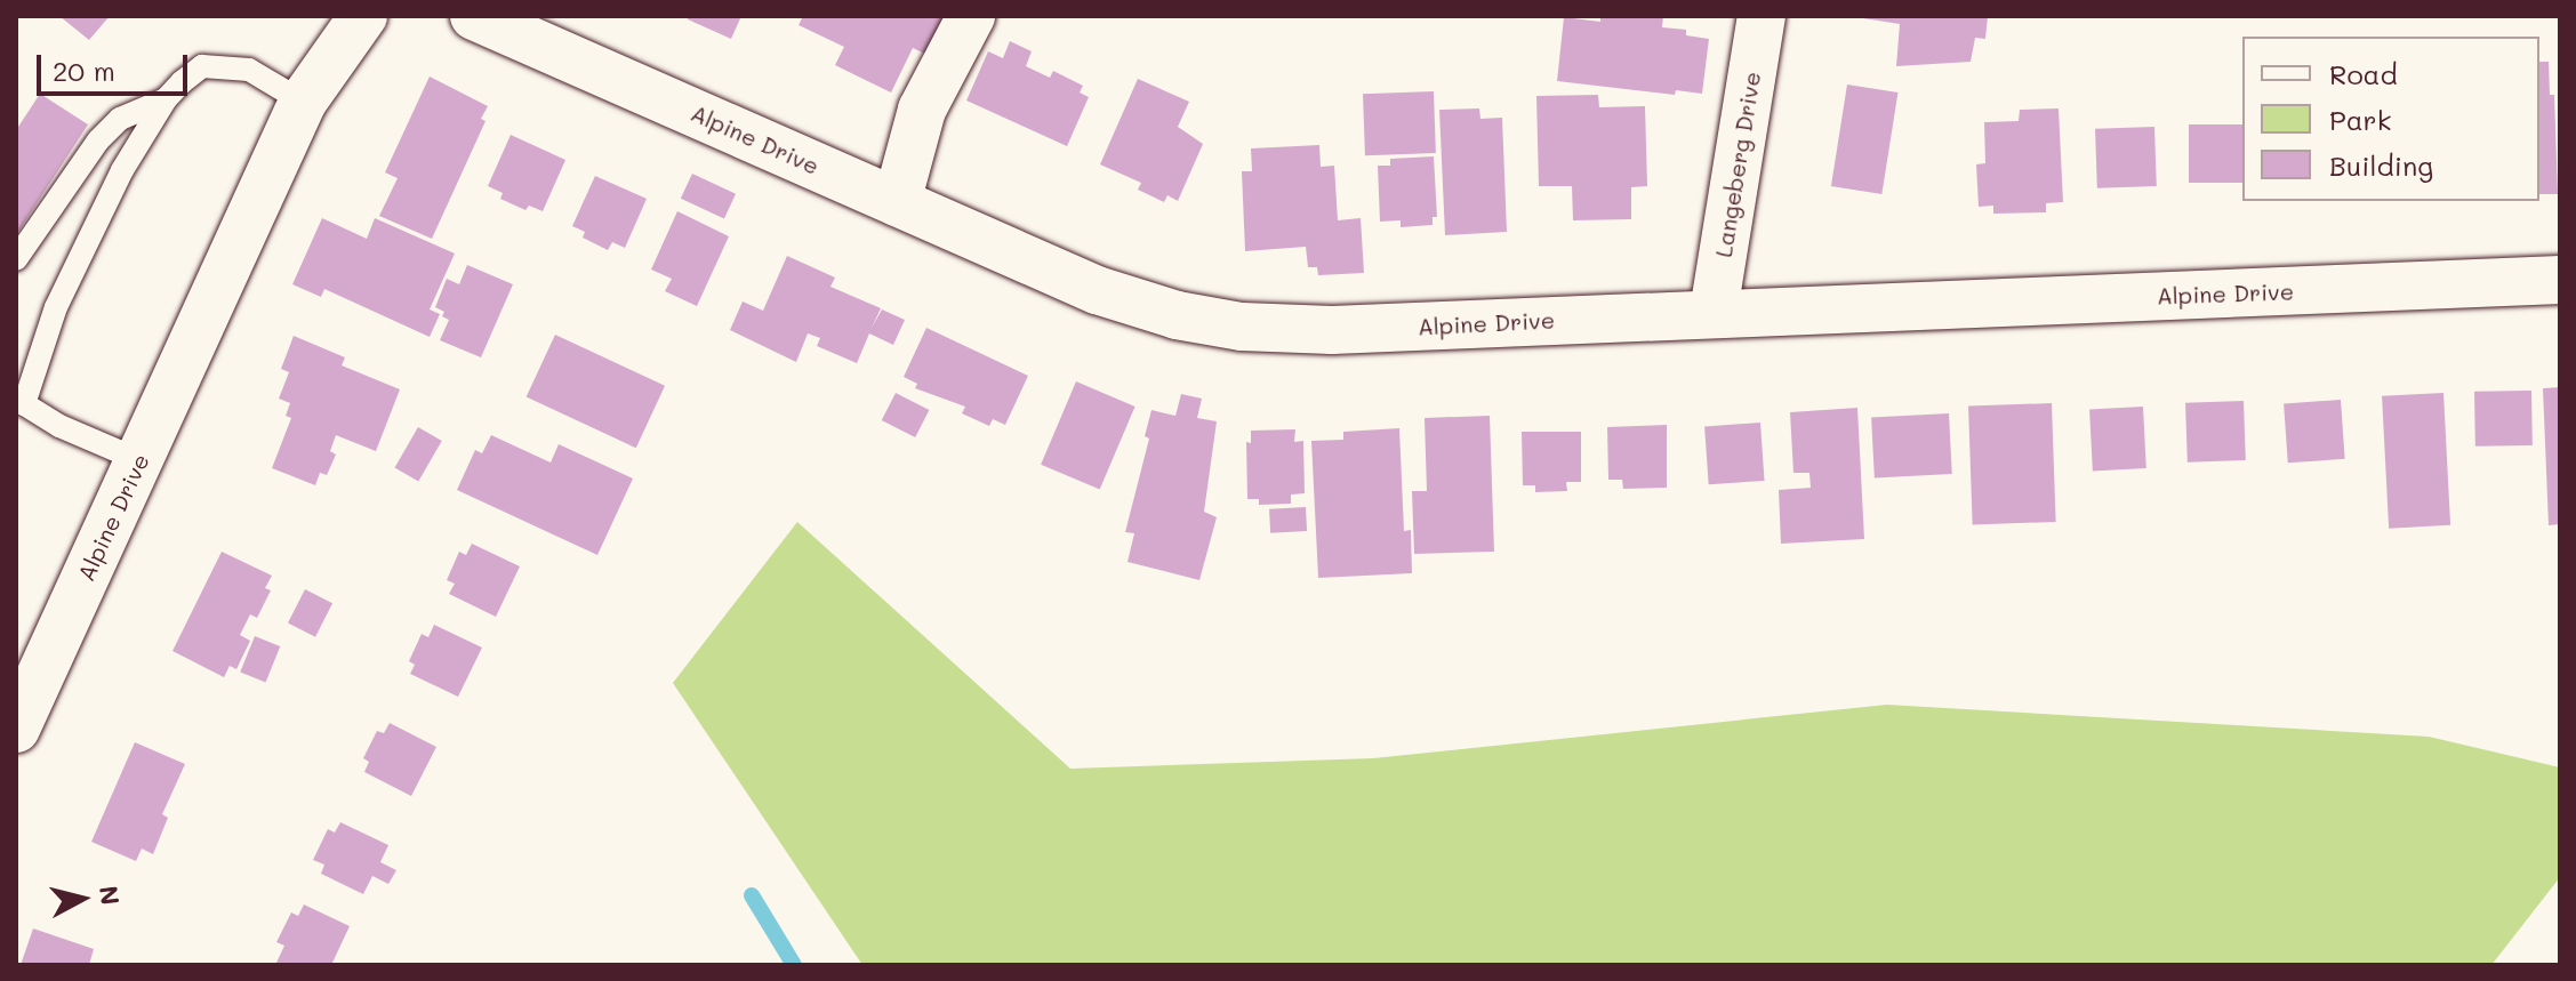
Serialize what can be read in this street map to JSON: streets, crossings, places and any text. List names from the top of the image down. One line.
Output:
{"streets":{"street":["Alpine Drive","Langeberg Drive"]},"crossings":[["Alpine Drive","Langeberg Drive"]],"legend":["Road","Park","Building"],"scale_bar":"20 m","north":"right"}
